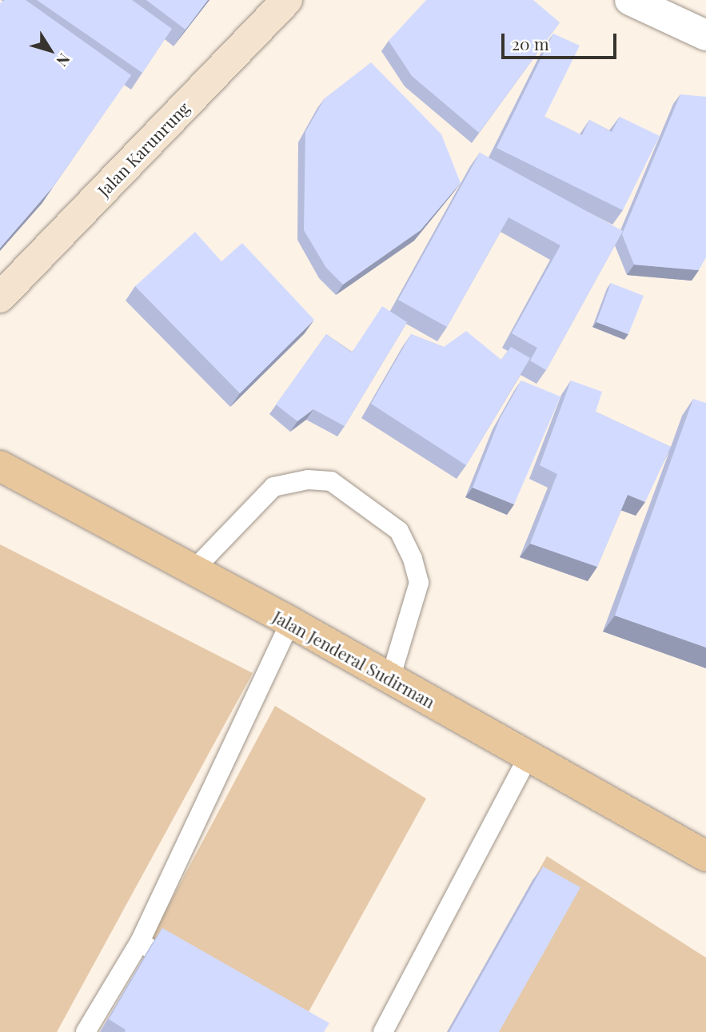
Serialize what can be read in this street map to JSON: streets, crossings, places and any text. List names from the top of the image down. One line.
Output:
{"streets":{"main road":["Jalan Karunrung","Jalan Jenderal Sudirman"]},"scale_bar":"20 m","north":"bottom right"}
